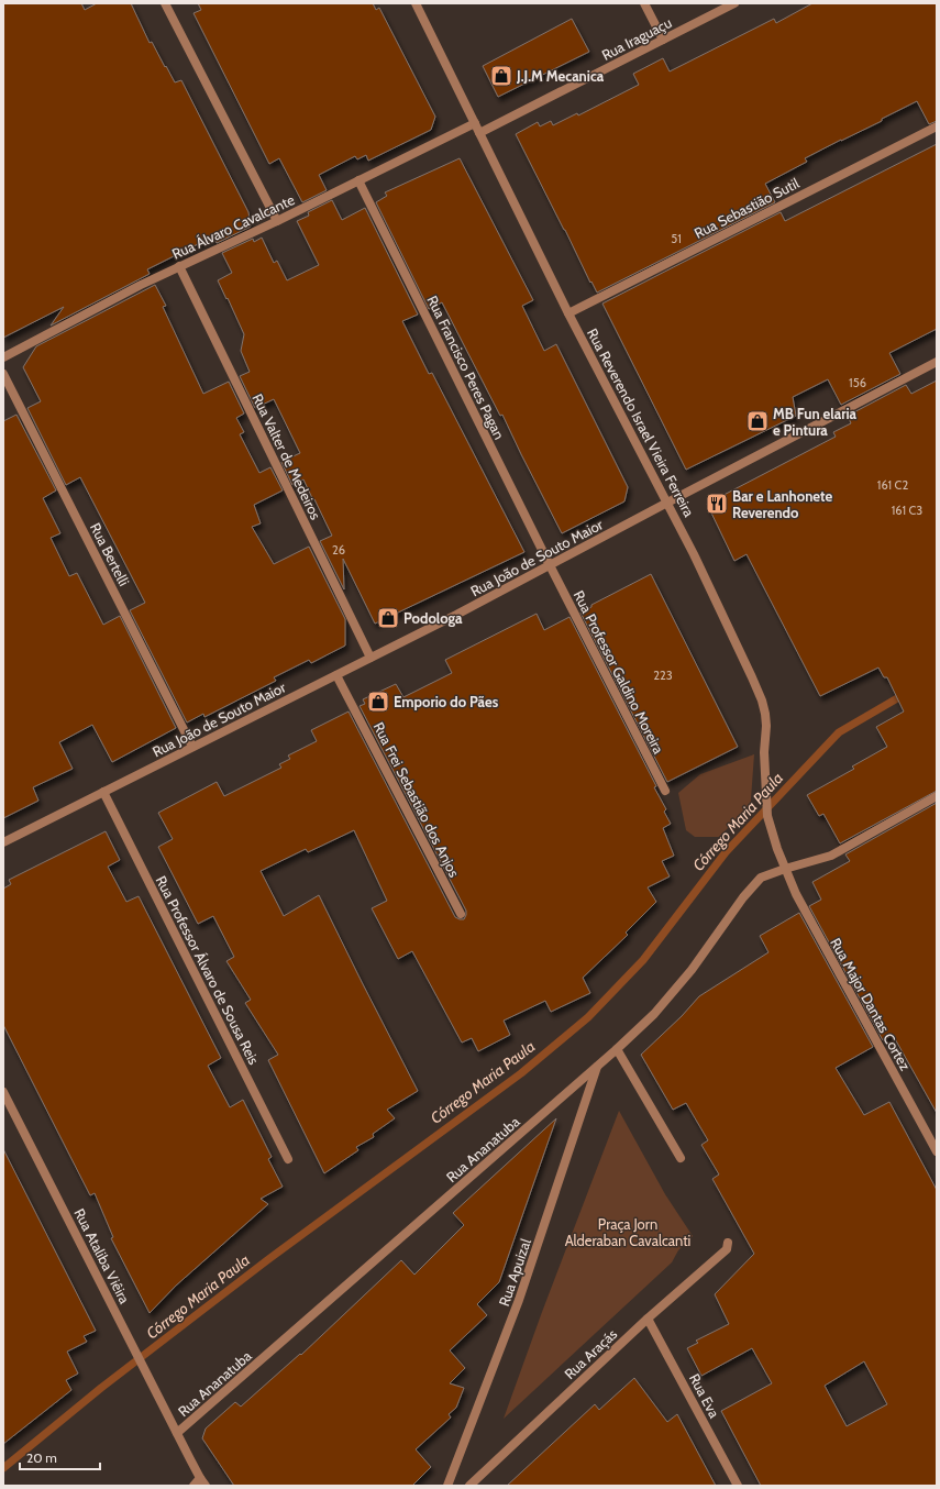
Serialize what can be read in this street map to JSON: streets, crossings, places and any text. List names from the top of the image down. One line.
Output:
{"streets":{"street":["Rua Iraguaçu","Rua Sebastião Sutil","Rua Álvaro Cavalcante","Rua Francisco Peres Pagan","Rua Reverendo Israel Vieira Ferreira","Rua Valter de Medeiros","Rua Bertelli","Rua João de Souto Maior","Rua Professor Galdino Moreira","Rua Frei Sebastião dos Anjos","Rua Professor Álvaro de Sousa Reis","Rua Major Dantas Cortez","Rua Ananatuba","Rua Ataliba Viêira","Rua Apuizal","Rua Araçás","Rua Eva"]},"crossings":[["Rua Iraguaçu","Rua Reverendo Israel Vieira Ferreira"],["Rua Sebastião Sutil","Rua Reverendo Israel Vieira Ferreira"],["Rua Álvaro Cavalcante","Rua Francisco Peres Pagan"],["Rua Álvaro Cavalcante","Rua Reverendo Israel Vieira Ferreira"],["Rua Álvaro Cavalcante","Rua Valter de Medeiros"],["Rua Francisco Peres Pagan","Rua João de Souto Maior"],["Rua Francisco Peres Pagan","Rua Professor Galdino Moreira"],["Rua Reverendo Israel Vieira Ferreira","Rua João de Souto Maior"],["Rua Reverendo Israel Vieira Ferreira","Rua Major Dantas Cortez"],["Rua Reverendo Israel Vieira Ferreira","Rua Ananatuba"],["Rua Valter de Medeiros","Rua João de Souto Maior"],["Rua Bertelli","Rua João de Souto Maior"],["Rua João de Souto Maior","Rua Professor Galdino Moreira"],["Rua João de Souto Maior","Rua Frei Sebastião dos Anjos"],["Rua João de Souto Maior","Rua Professor Álvaro de Sousa Reis"],["Rua Major Dantas Cortez","Rua Ananatuba"],["Rua Ananatuba","Rua Ataliba Viêira"],["Rua Ananatuba","Rua Apuizal"],["Rua Araçás","Rua Eva"]],"water":["Córrego Maria Paula"],"parks":["Praça Jorn Alderaban Cavalcanti"],"places":{"shop":["J.J.M Mecanica","MB Fun elaria e Pintura","Podologa","Emporio do Pães"],"restaurant":["Bar e Lanhonete Reverendo"]},"house_numbers":["51","156","161 C2","161 C3","26","223"],"scale_bar":"20 m"}
